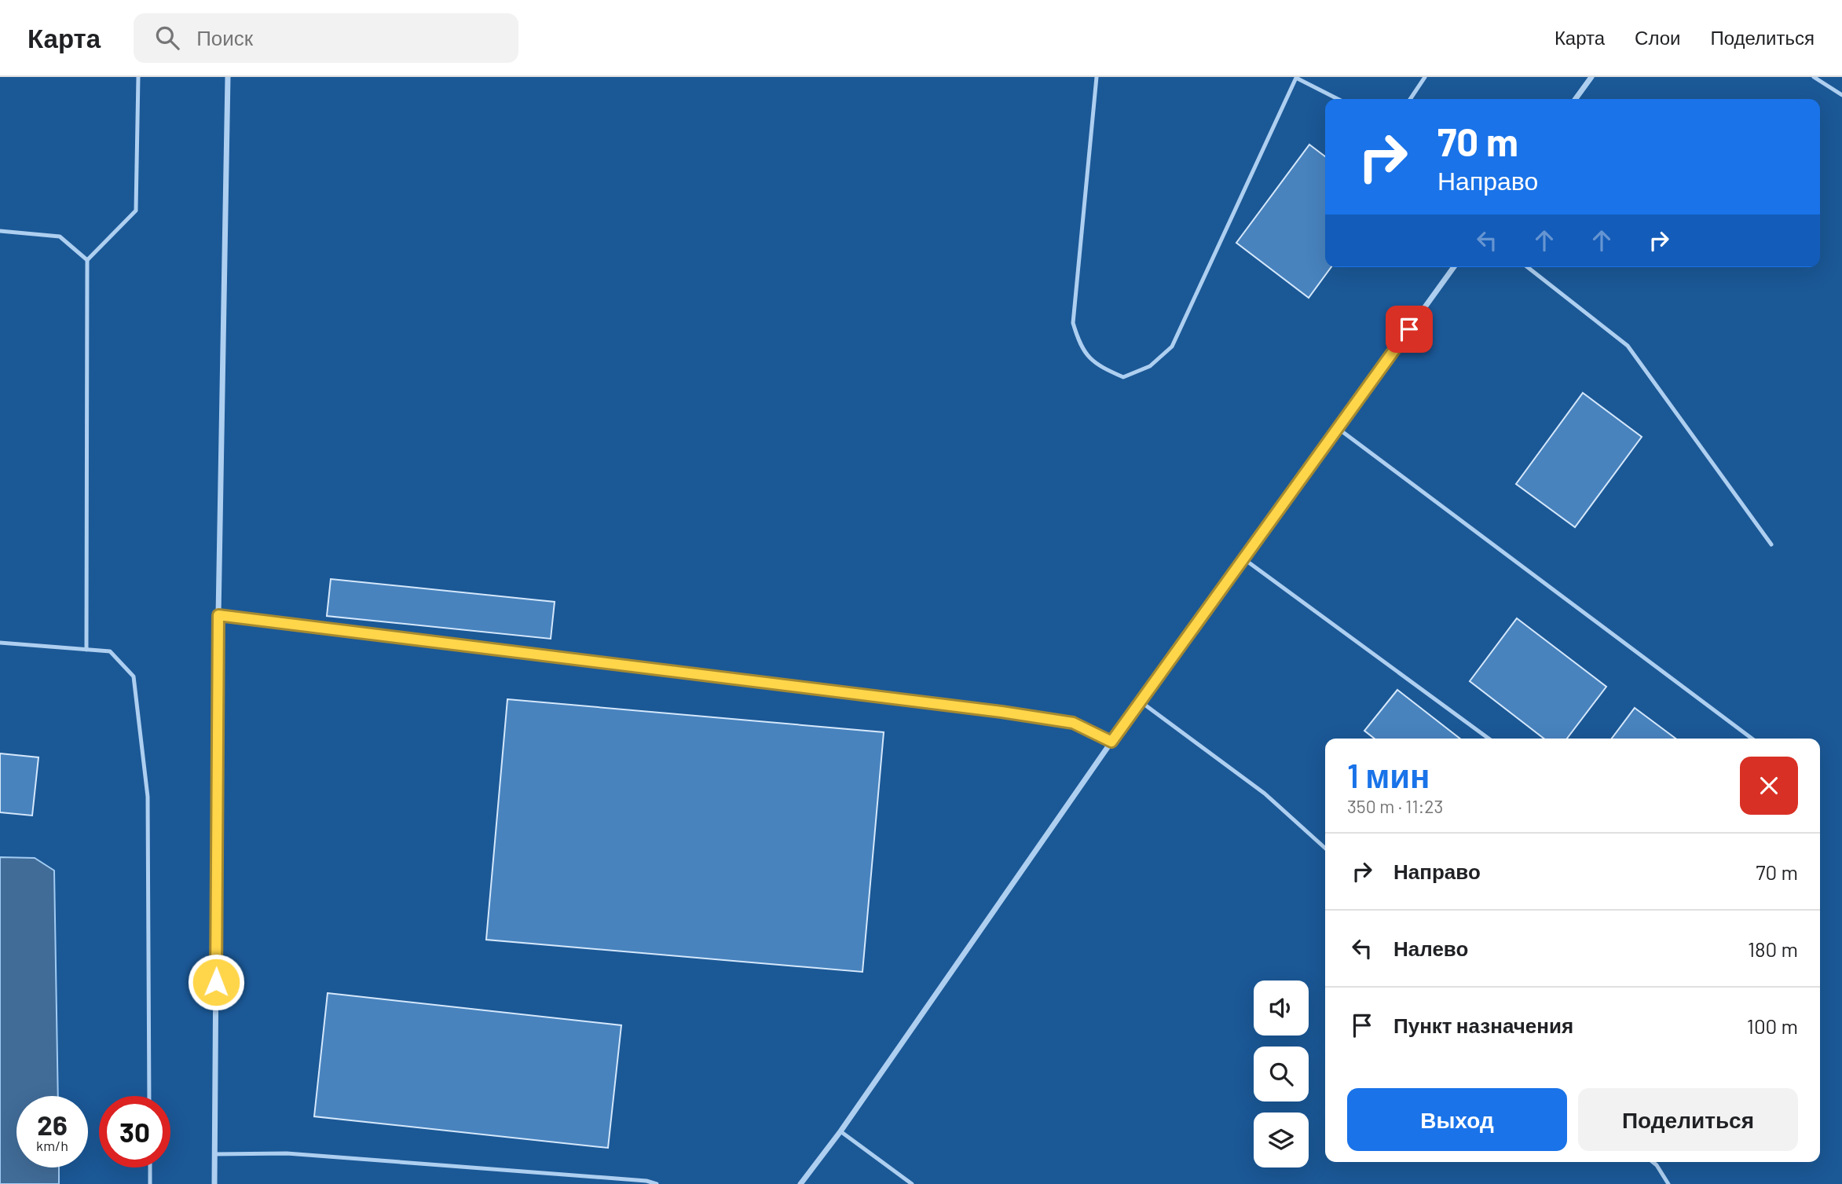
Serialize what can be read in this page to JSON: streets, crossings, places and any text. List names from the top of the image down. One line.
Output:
{"page":{"header":"Карта","search":"Поиск","nav":["Карта","Слои","Поделиться"],"turn":["70 m","Направо"],"heading":["1 мин","350 m · 11:23"],"list":[{"name":"Направо","value":"70 m"},{"name":"Налево","value":"180 m"},{"name":"Пункт назначения","value":"100 m"}],"buttons":["Выход","Поделиться"],"speed":"26 km/h","limit":"30"}}
